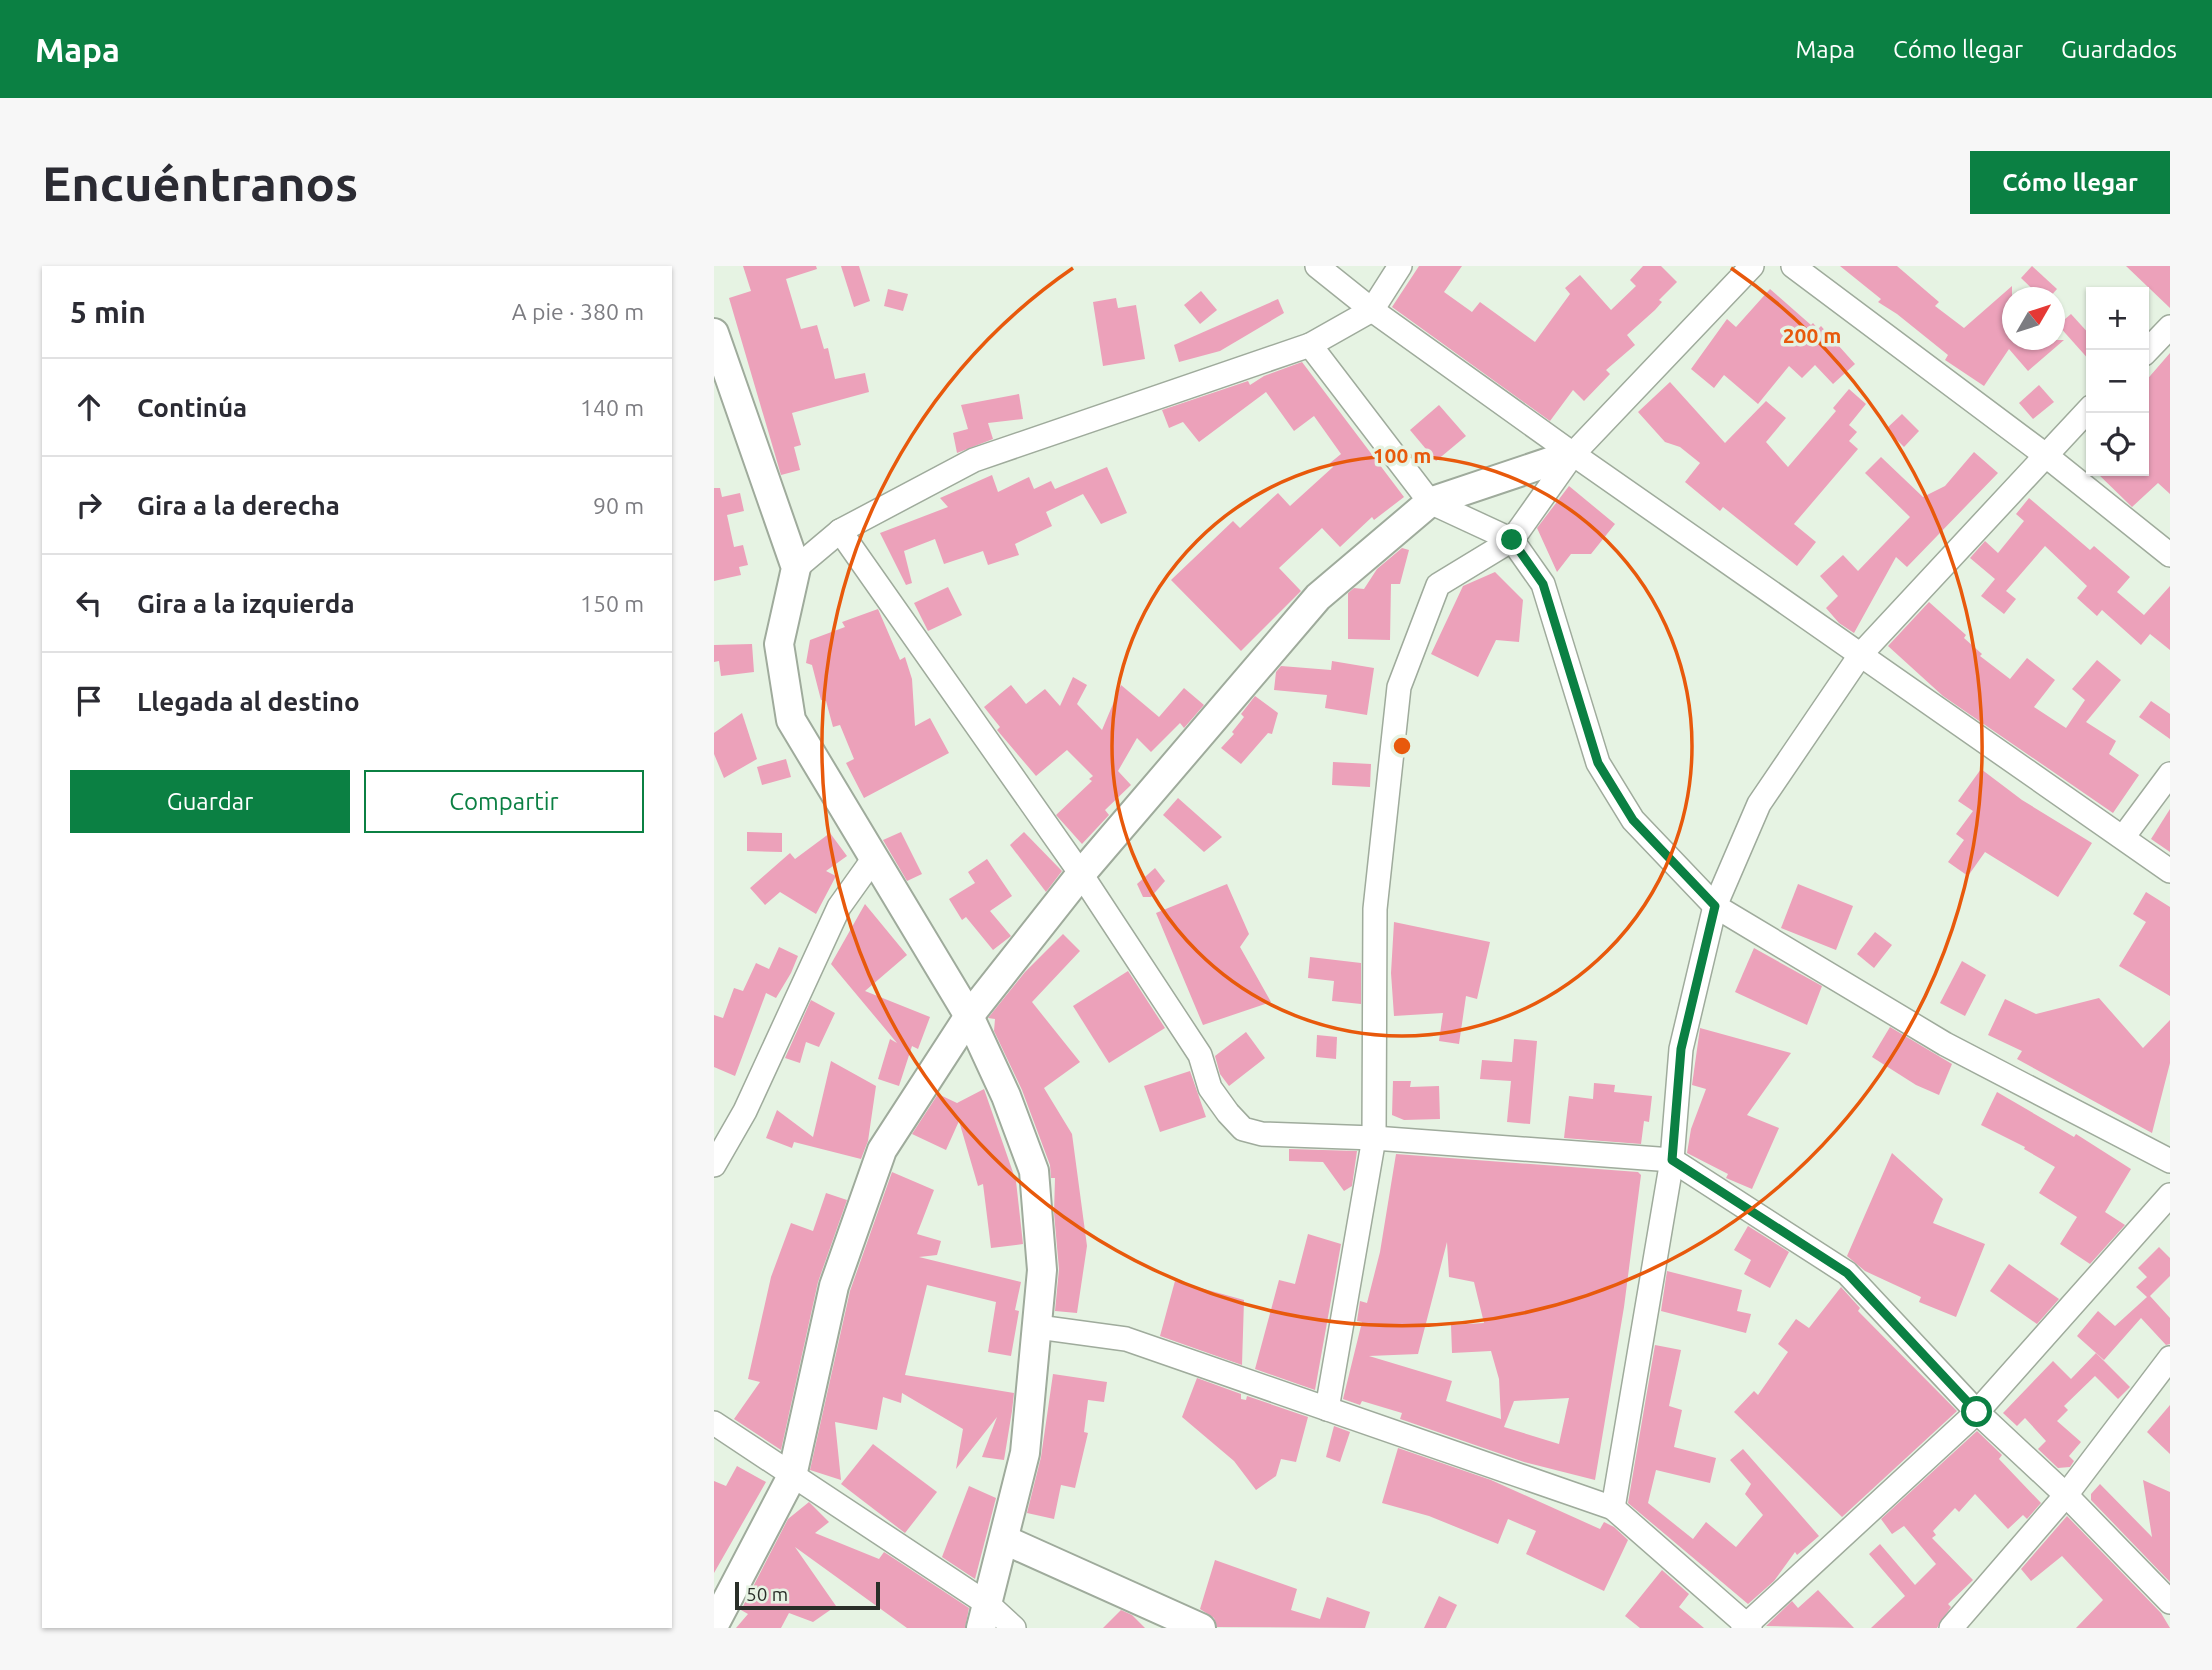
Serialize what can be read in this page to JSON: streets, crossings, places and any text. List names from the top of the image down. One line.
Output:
{"scale_bar":"50 m","north":"top right","page":{"header":"Mapa","nav":["Mapa","Cómo llegar","Guardados"],"buttons":["Cómo llegar",["Guardar","Compartir"]],"title":"Encuéntranos","heading":["5 min","A pie · 380 m"],"map_buttons":["+","−"],"list":[["Continúa","140 m"],["Gira a la derecha","90 m"],["Gira a la izquierda","150 m"],"Llegada al destino"],"scale":"50 m"},"rings":["200 m","100 m"]}
